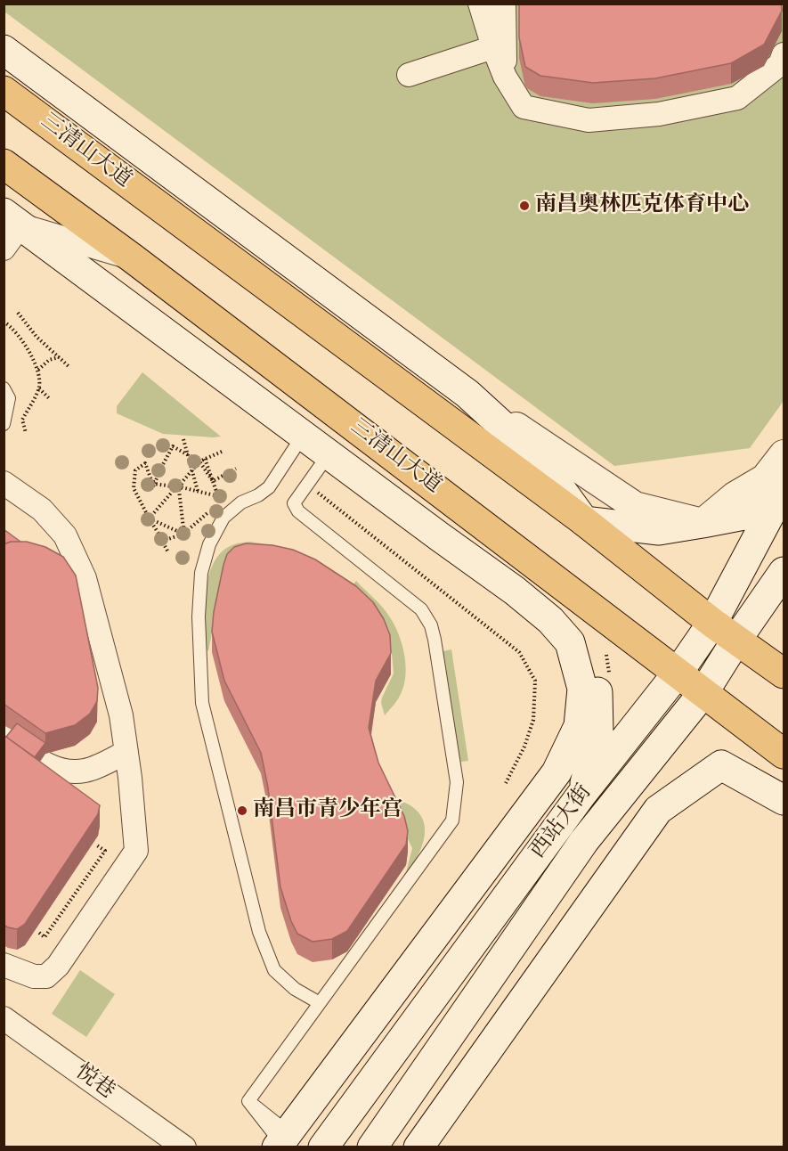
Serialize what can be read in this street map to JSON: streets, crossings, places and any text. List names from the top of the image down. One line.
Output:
{"streets":{"main road":["三清山大道","西站大街"],"street":["悦巷"]},"crossings":[["三清山大道","西站大街"]],"places":["南昌奥林匹克体育中心","南昌市青少年宫"]}
